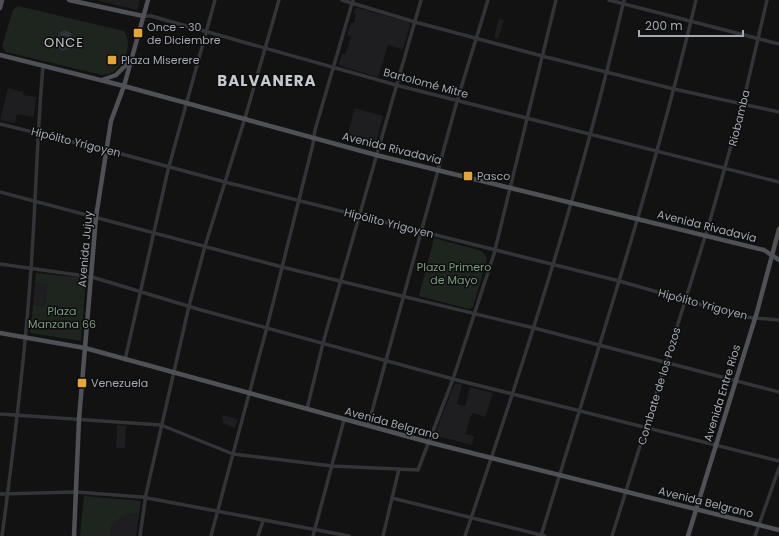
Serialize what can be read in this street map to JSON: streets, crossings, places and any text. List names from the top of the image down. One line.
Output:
{"streets":{"main road":["Bartolomé Mitre","Avenida Rivadavia","Avenida Jujuy","Avenida Entre Ríos","Avenida Belgrano"],"street":["Riobamba","Hipólito Yrigoyen","Combate de los Pozos"]},"crossings":[["Bartolomé Mitre","Riobamba"],["Bartolomé Mitre","Avenida Jujuy"],["Riobamba","Avenida Rivadavia"],["Riobamba","Combate de los Pozos"],["Hipólito Yrigoyen","Avenida Jujuy"],["Hipólito Yrigoyen","Combate de los Pozos"],["Hipólito Yrigoyen","Avenida Entre Ríos"],["Avenida Rivadavia","Avenida Jujuy"],["Avenida Rivadavia","Combate de los Pozos"],["Avenida Rivadavia","Avenida Entre Ríos"],["Avenida Jujuy","Avenida Belgrano"],["Combate de los Pozos","Avenida Belgrano"],["Avenida Entre Ríos","Avenida Belgrano"]],"districts":["ONCE","BALVANERA"],"parks":["Plaza Primero de Mayo","Plaza Manzana 66"],"places":{"transit":["Once - 30 de Diciembre","Plaza Miserere","Pasco","Venezuela"]},"scale_bar":"200 m"}
